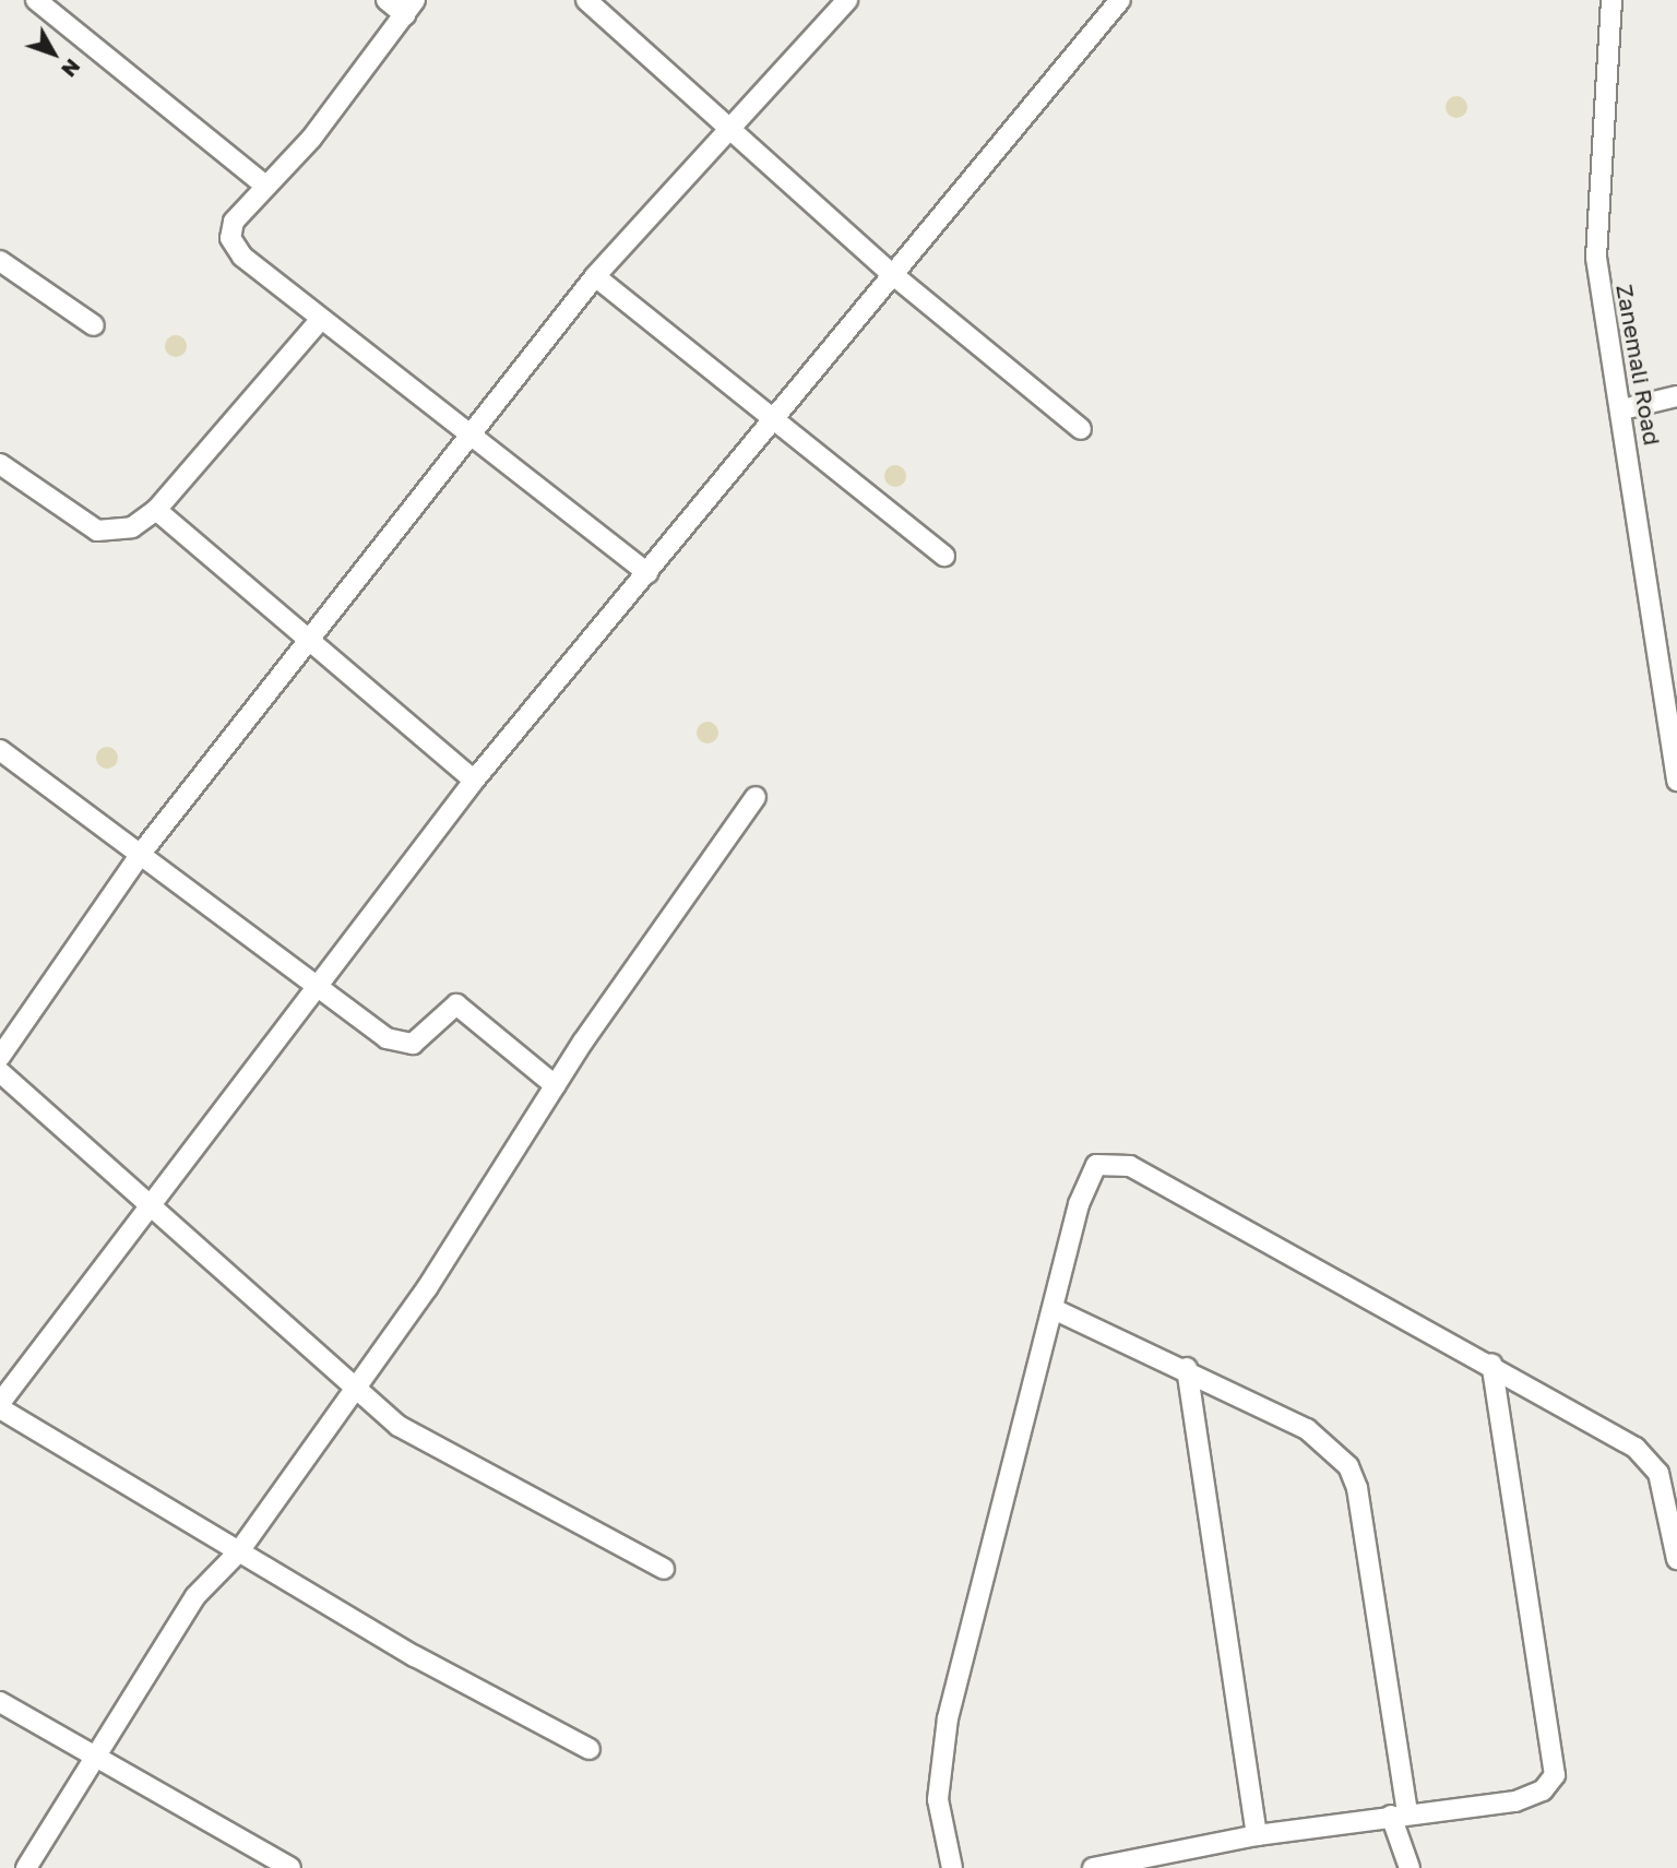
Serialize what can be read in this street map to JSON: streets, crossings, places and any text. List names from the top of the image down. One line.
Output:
{"streets":{"street":["Zanemali Road"]},"north":"bottom right"}
